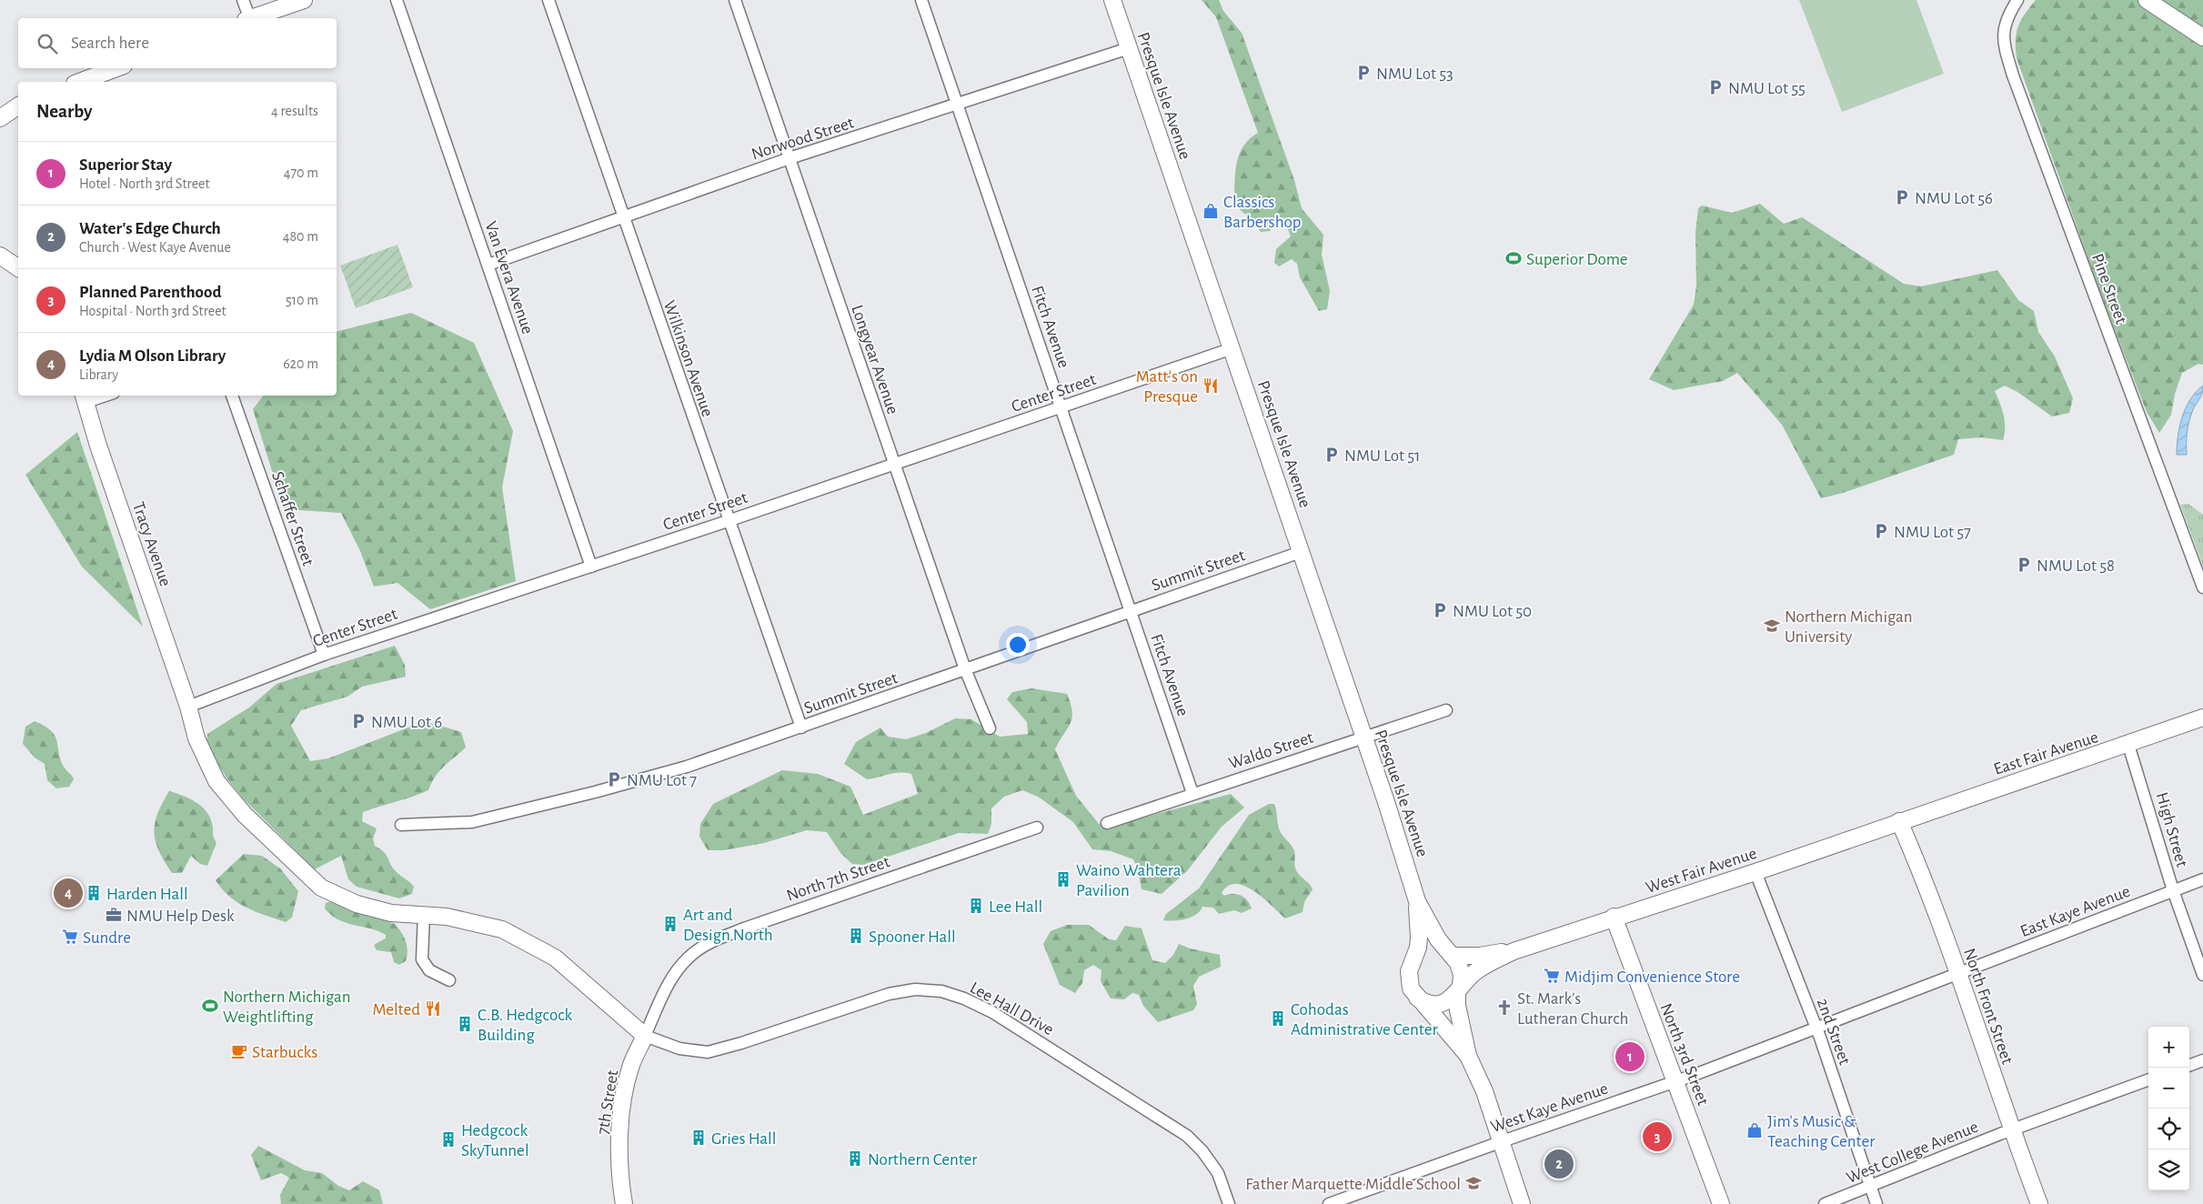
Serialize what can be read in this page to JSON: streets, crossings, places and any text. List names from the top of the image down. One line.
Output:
{"streets":{"street":["Presque Isle Avenue","Norwood Street","Van Evera Avenue","Pine Street","Fitch Avenue","Wilkinson Avenue","Longyear Avenue","Center Street","Schaffer Street","Tracy Avenue","Summit Street","Waldo Street","East Fair Avenue","High Street","West Fair Avenue","North 7th Street","East Kaye Avenue","North Front Street","Lee Hall Drive","2nd Street","North 3rd Street","7th Street","West Kaye Avenue","West College Avenue"]},"crossings":[["Presque Isle Avenue","Norwood Street"],["Presque Isle Avenue","Center Street"],["Presque Isle Avenue","Summit Street"],["Presque Isle Avenue","Waldo Street"],["Presque Isle Avenue","West Fair Avenue"],["Presque Isle Avenue","West Kaye Avenue"],["Norwood Street","Van Evera Avenue"],["Norwood Street","Fitch Avenue"],["Norwood Street","Wilkinson Avenue"],["Norwood Street","Longyear Avenue"],["Van Evera Avenue","Center Street"],["Fitch Avenue","Center Street"],["Fitch Avenue","Summit Street"],["Fitch Avenue","Waldo Street"],["Wilkinson Avenue","Center Street"],["Wilkinson Avenue","Summit Street"],["Longyear Avenue","Center Street"],["Longyear Avenue","Summit Street"],["Center Street","Schaffer Street"],["Center Street","Tracy Avenue"],["Tracy Avenue","North 7th Street"],["Tracy Avenue","Lee Hall Drive"],["Tracy Avenue","7th Street"],["East Fair Avenue","High Street"],["East Fair Avenue","West Fair Avenue"],["East Fair Avenue","North Front Street"],["High Street","East Kaye Avenue"],["West Fair Avenue","North Front Street"],["West Fair Avenue","2nd Street"],["West Fair Avenue","North 3rd Street"],["North 7th Street","Lee Hall Drive"],["North 7th Street","7th Street"],["East Kaye Avenue","North Front Street"],["East Kaye Avenue","West Kaye Avenue"],["North Front Street","West Kaye Avenue"],["North Front Street","West College Avenue"],["Lee Hall Drive","7th Street"],["2nd Street","West Kaye Avenue"],["2nd Street","West College Avenue"],["North 3rd Street","West Kaye Avenue"]],"places":{"parking":["NMU Lot 53","NMU Lot 55","NMU Lot 56","NMU Lot 51","NMU Lot 57","NMU Lot 58","NMU Lot 50","NMU Lot 6","NMU Lot 7"],"shop":["Classics Barbershop","Jim's Music & Teaching Center"],"sports":["Superior Dome","Northern Michigan Weightlifting"],"restaurant":["Matt's on Presque","Melted"],"school or university":["Northern Michigan University","Father Marquette Middle School"],"building":["Waino Wahtera Pavilion","Harden Hall","Lee Hall","Art and Design North","Spooner Hall","Cohodas Administrative Center","C.B. Hedgcock Building","Gries Hall","Hedgcock SkyTunnel","Northern Center"],"office":["NMU Help Desk"],"supermarket":["Sundre","Midjim Convenience Store"],"church":["St. Mark's Lutheran Church"],"cafe":["Starbucks"]},"page":{"search":"Search here","heading":["Nearby","4 results"],"list":[{"mark":"1","name":"Superior Stay","note":"Hotel · North 3rd Street","value":"470 m"},{"mark":"2","name":"Water's Edge Church","note":"Church · West Kaye Avenue","value":"480 m"},{"mark":"3","name":"Planned Parenthood","note":"Hospital · North 3rd Street","value":"510 m"},{"mark":"4","name":"Lydia M Olson Library","note":"Library","value":"620 m"}],"pins":["4","1","3","2"],"map_buttons":["+","−"]}}
